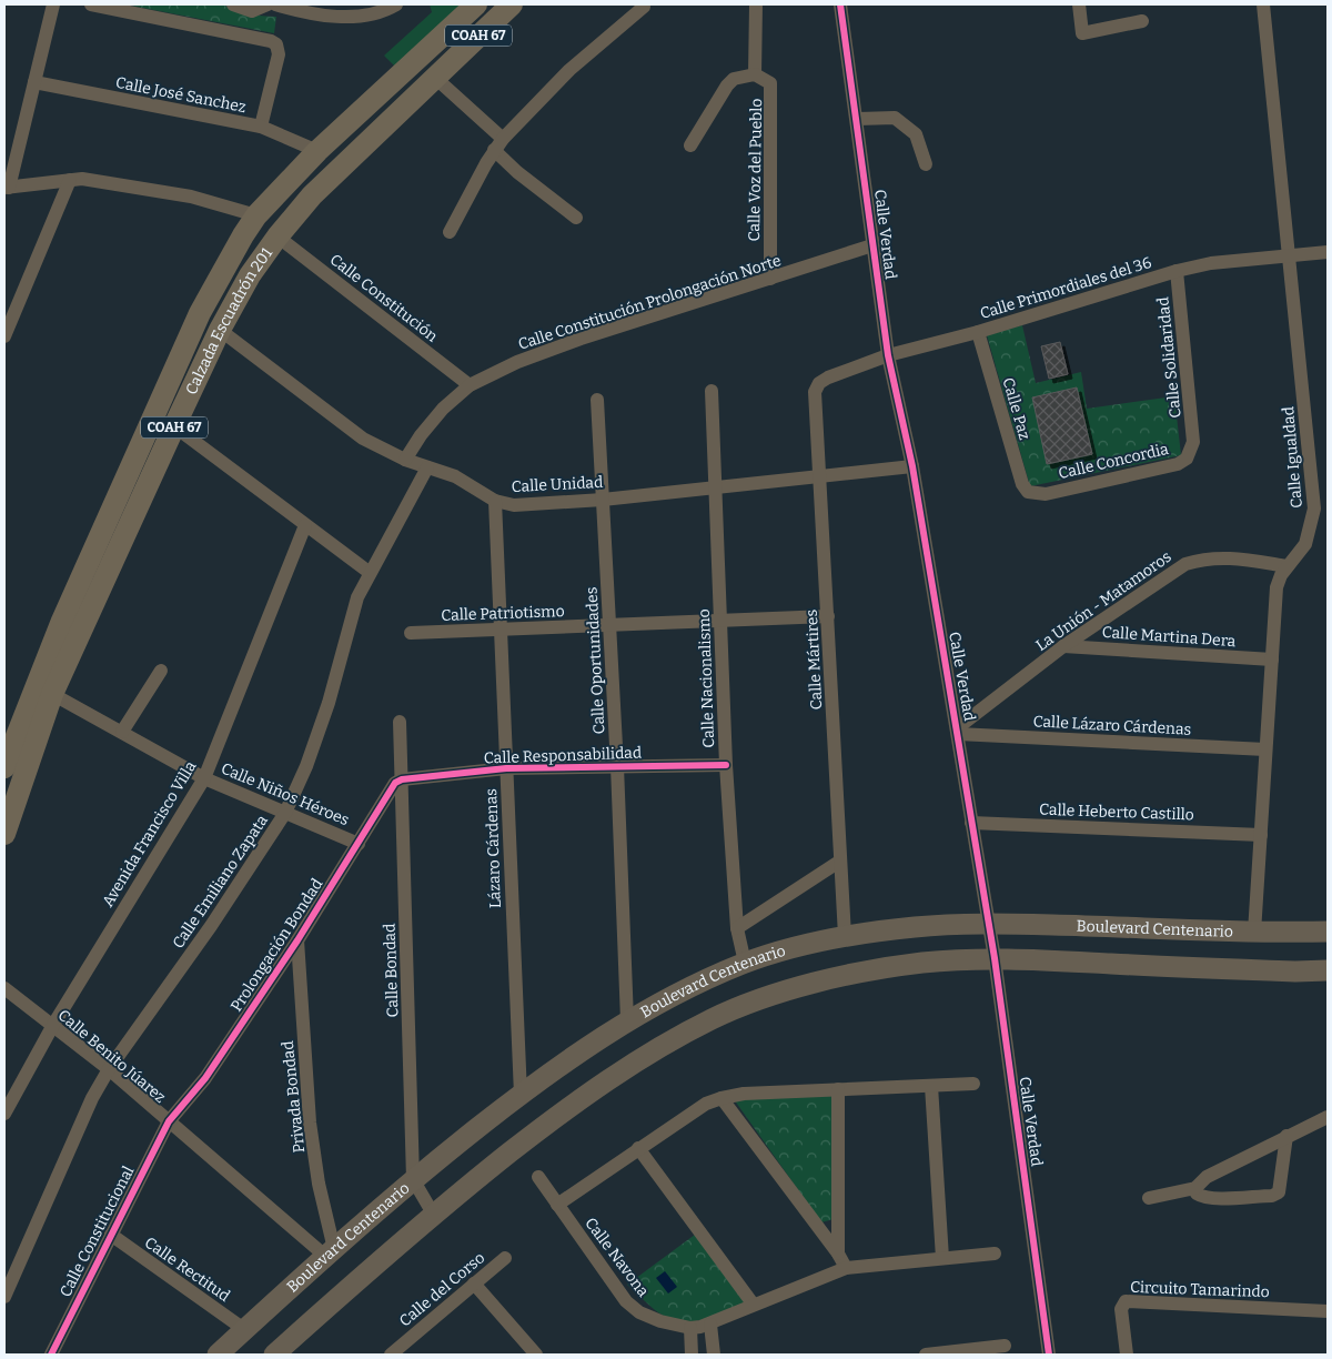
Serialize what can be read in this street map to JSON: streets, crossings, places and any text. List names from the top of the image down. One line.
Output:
{"streets":{"main road":["COAH 67","Calzada Escuadrón 201","Boulevard Centenario"],"street":["Calle José Sanchez","Calle Voz del Pueblo","Calle Verdad","Calle Primordiales del 36","Calle Constitución","Calle Constitución Prolongación Norte","Calle Solidaridad","Calle Paz","Calle Igualdad","Calle Concordia","Calle Unidad","La Unión - Matamoros","Calle Patriotismo","Calle Martina Dera","Calle Mártires","Calle Oportunidades","Calle Nacionalismo","Calle Lázaro Cárdenas","Calle Responsabilidad","Calle Niños Héroes","Calle Heberto Castillo","Avenida Francisco Villa","Lázaro Cárdenas","Calle Emiliano Zapata","Prolongación Bondad","Calle Bondad","Calle Benito Júarez","Privada Bondad","Calle Constitucional","Calle Navona","Calle Rectitud","Calle del Corso","Circuito Tamarindo"]},"crossings":[["Calle José Sanchez","Calzada Escuadrón 201"],["Calle Voz del Pueblo","Calle Constitución Prolongación Norte"],["Calle Verdad","Calle Primordiales del 36"],["Calle Verdad","Calle Constitución Prolongación Norte"],["Calle Verdad","Calle Unidad"],["Calle Verdad","La Unión - Matamoros"],["Calle Verdad","Calle Lázaro Cárdenas"],["Calle Verdad","Calle Heberto Castillo"],["Calle Verdad","Boulevard Centenario"],["Calle Primordiales del 36","Calle Solidaridad"],["Calle Primordiales del 36","Calle Paz"],["Calle Primordiales del 36","Calle Igualdad"],["Calle Primordiales del 36","Calle Mártires"],["Calle Constitución","Calle Constitución Prolongación Norte"],["Calle Constitución","Calzada Escuadrón 201"],["Calle Constitución Prolongación Norte","Calle Unidad"],["Calzada Escuadrón 201","Calle Unidad"],["Calzada Escuadrón 201","Calle Niños Héroes"],["Calle Solidaridad","Calle Concordia"],["Calle Paz","Calle Concordia"],["Calle Igualdad","La Unión - Matamoros"],["Calle Igualdad","Calle Martina Dera"],["Calle Igualdad","Calle Lázaro Cárdenas"],["Calle Igualdad","Calle Heberto Castillo"],["Calle Igualdad","Boulevard Centenario"],["Calle Unidad","Calle Mártires"],["Calle Unidad","Calle Oportunidades"],["Calle Unidad","Calle Nacionalismo"],["Calle Unidad","Lázaro Cárdenas"],["Calle Unidad","Calle Emiliano Zapata"],["La Unión - Matamoros","Calle Martina Dera"],["La Unión - Matamoros","Calle Lázaro Cárdenas"],["Calle Patriotismo","Calle Mártires"],["Calle Patriotismo","Calle Oportunidades"],["Calle Patriotismo","Calle Nacionalismo"],["Calle Patriotismo","Lázaro Cárdenas"],["Calle Mártires","Boulevard Centenario"],["Calle Oportunidades","Calle Responsabilidad"],["Calle Oportunidades","Boulevard Centenario"],["Calle Nacionalismo","Calle Responsabilidad"],["Calle Nacionalismo","Boulevard Centenario"],["Calle Responsabilidad","Lázaro Cárdenas"],["Calle Responsabilidad","Prolongación Bondad"],["Calle Responsabilidad","Calle Bondad"],["Calle Niños Héroes","Avenida Francisco Villa"],["Calle Niños Héroes","Calle Emiliano Zapata"],["Calle Niños Héroes","Prolongación Bondad"],["Avenida Francisco Villa","Calle Benito Júarez"],["Lázaro Cárdenas","Boulevard Centenario"],["Calle Emiliano Zapata","Calle Benito Júarez"],["Boulevard Centenario","Calle Bondad"],["Boulevard Centenario","Calle Benito Júarez"],["Boulevard Centenario","Privada Bondad"],["Boulevard Centenario","Calle Rectitud"],["Prolongación Bondad","Calle Bondad"],["Prolongación Bondad","Calle Benito Júarez"],["Prolongación Bondad","Privada Bondad"],["Prolongación Bondad","Calle Constitucional"],["Calle Benito Júarez","Privada Bondad"],["Calle Benito Júarez","Calle Constitucional"],["Calle Constitucional","Calle Rectitud"]]}
